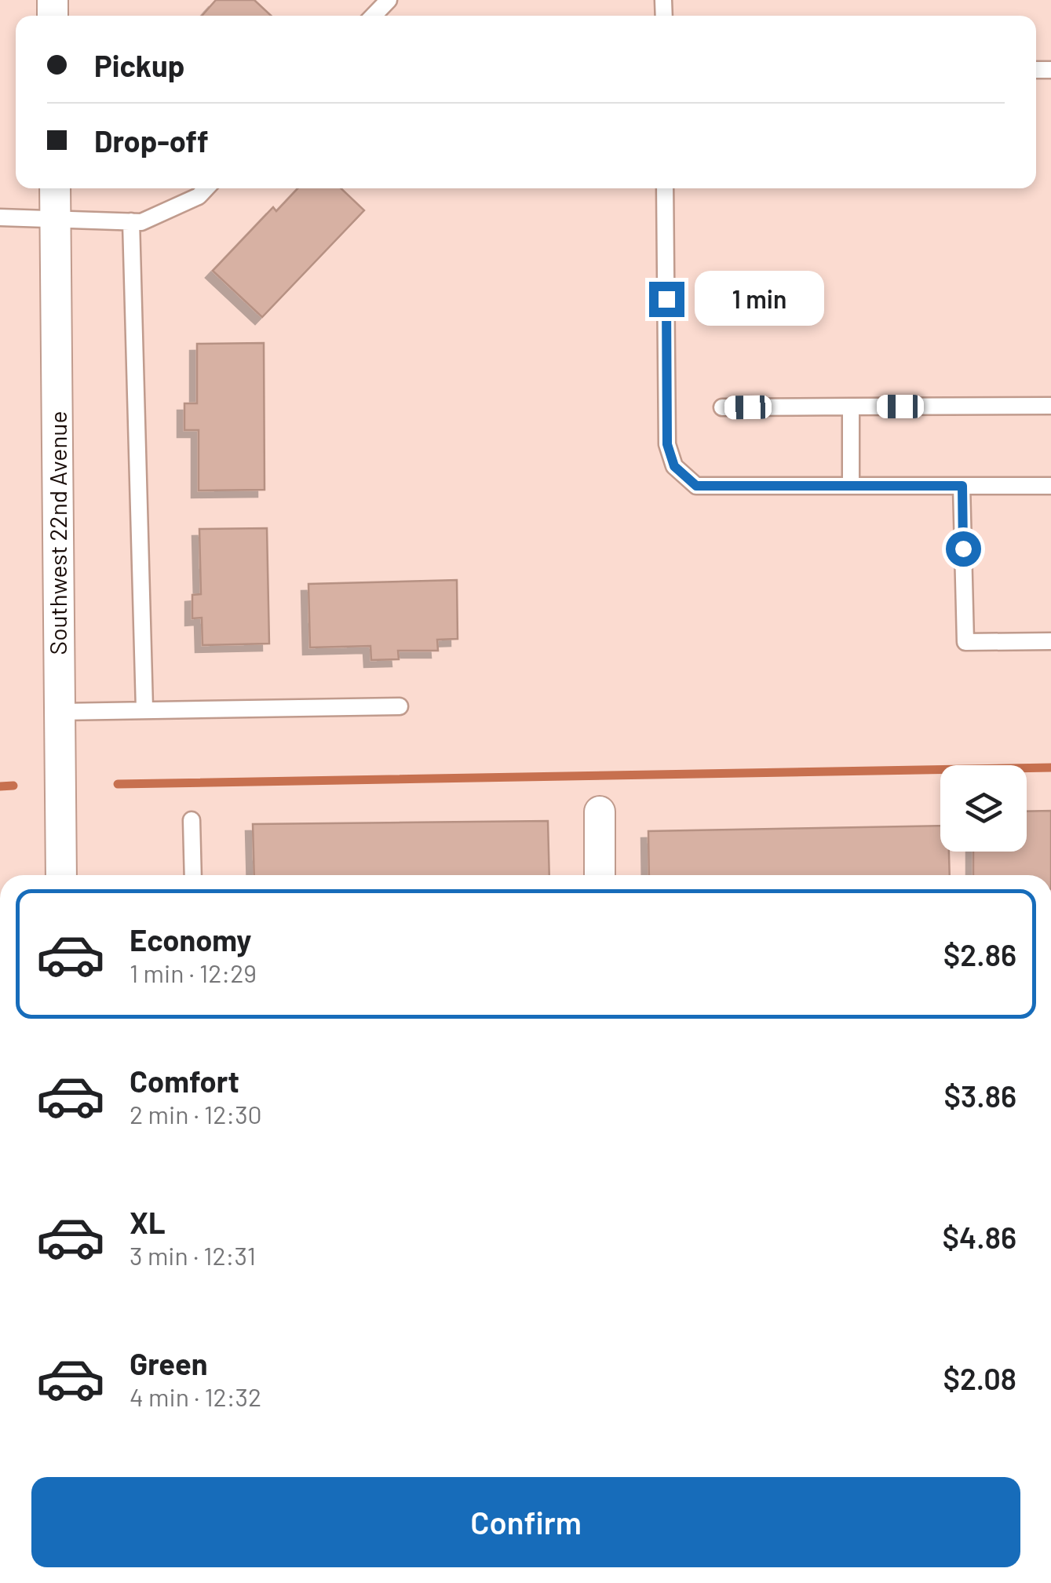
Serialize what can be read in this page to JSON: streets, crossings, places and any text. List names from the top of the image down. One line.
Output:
{"streets":{"street":["Southwest 22nd Avenue"]},"page":{"banner":["Pickup","Drop-off"],"bubble":"1 min","list":[{"name":"Economy","note":"1 min · 12:29","value":"$2.86"},{"name":"Comfort","note":"2 min · 12:30","value":"$3.86"},{"name":"XL","note":"3 min · 12:31","value":"$4.86"},{"name":"Green","note":"4 min · 12:32","value":"$2.08"}],"buttons":"Confirm"}}
